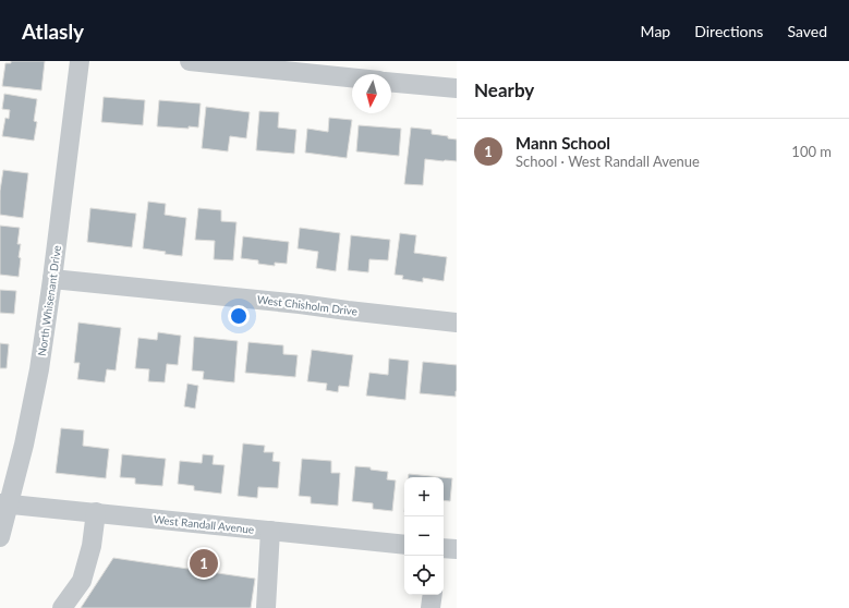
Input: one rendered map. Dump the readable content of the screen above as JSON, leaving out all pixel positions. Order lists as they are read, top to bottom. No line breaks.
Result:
{"streets":{"street":["North Whisenant Drive","West Chisholm Drive","West Randall Avenue"]},"crossings":[["North Whisenant Drive","West Chisholm Drive"],["North Whisenant Drive","West Randall Avenue"]],"north":"bottom","page":{"header":"Atlasly","nav":["Map","Directions","Saved"],"heading":"Nearby","list":[{"mark":"1","name":"Mann School","note":"School · West Randall Avenue","value":"100 m"}],"map_buttons":["+","−"],"pins":"1"}}
